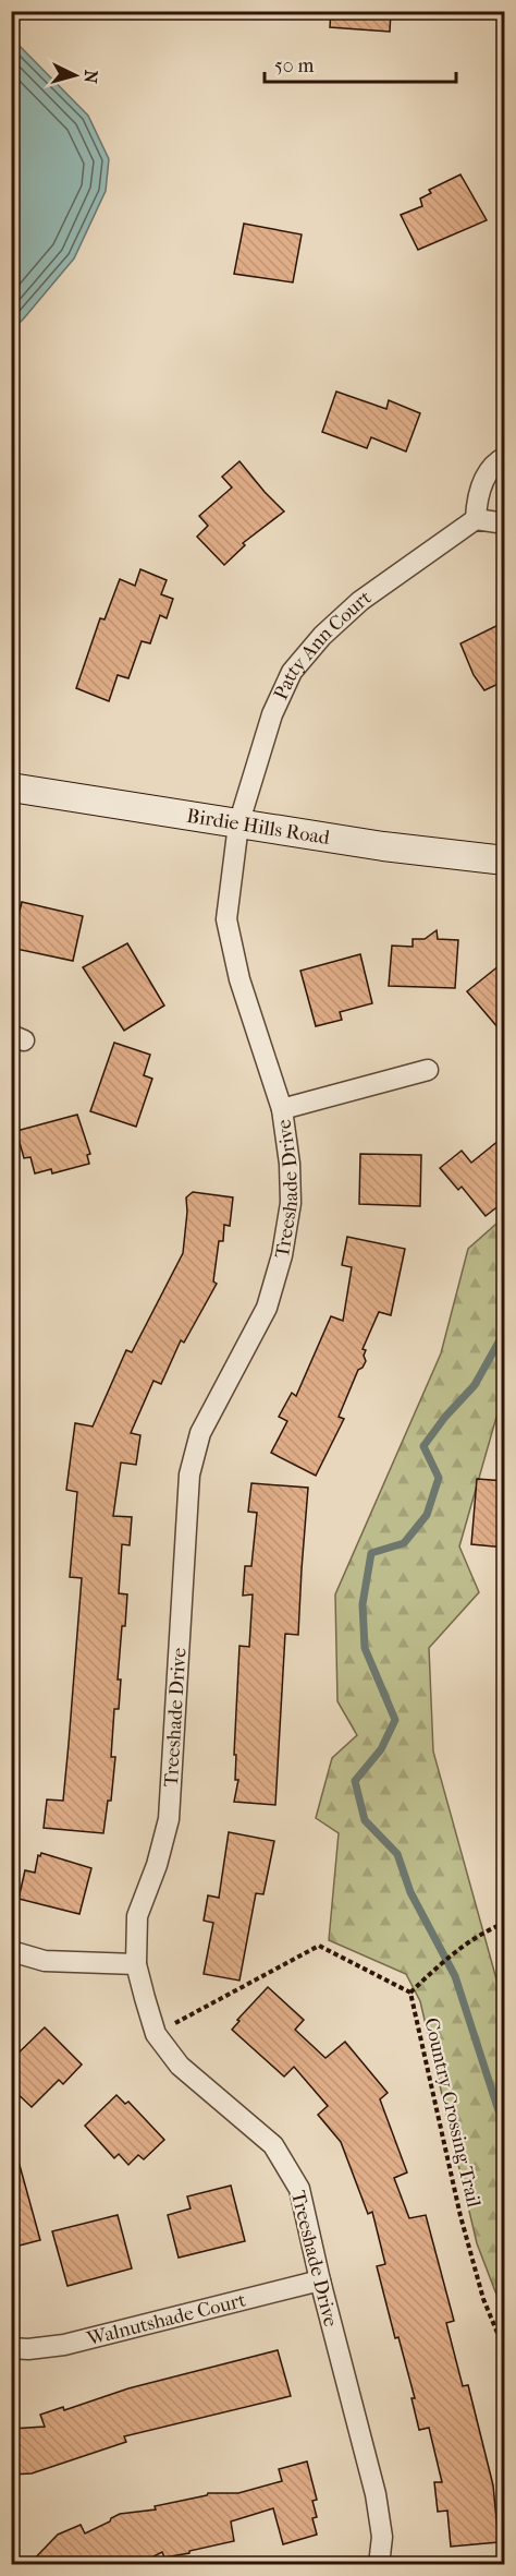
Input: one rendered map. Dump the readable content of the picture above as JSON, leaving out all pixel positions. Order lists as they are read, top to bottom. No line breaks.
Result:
{"streets":{"main road":["Birdie Hills Road"],"street":["Patty Ann Court","Treeshade Drive","Walnutshade Court"],"path":["Country Crossing Trail"]},"crossings":[["Patty Ann Court","Birdie Hills Road"],["Patty Ann Court","Treeshade Drive"],["Birdie Hills Road","Treeshade Drive"],["Treeshade Drive","Walnutshade Court"]],"scale_bar":"50 m","north":"right"}
